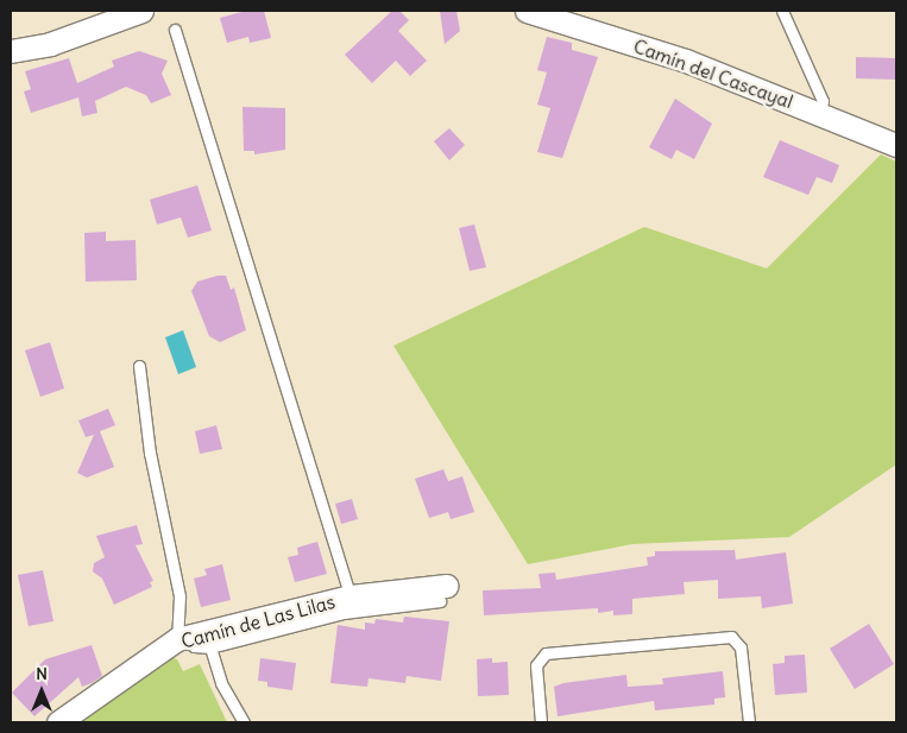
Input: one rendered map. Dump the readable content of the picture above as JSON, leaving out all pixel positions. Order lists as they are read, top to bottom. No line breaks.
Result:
{"streets":{"street":["Camín del Cascayal","Camín de Las Lilas"]},"north":"top"}
